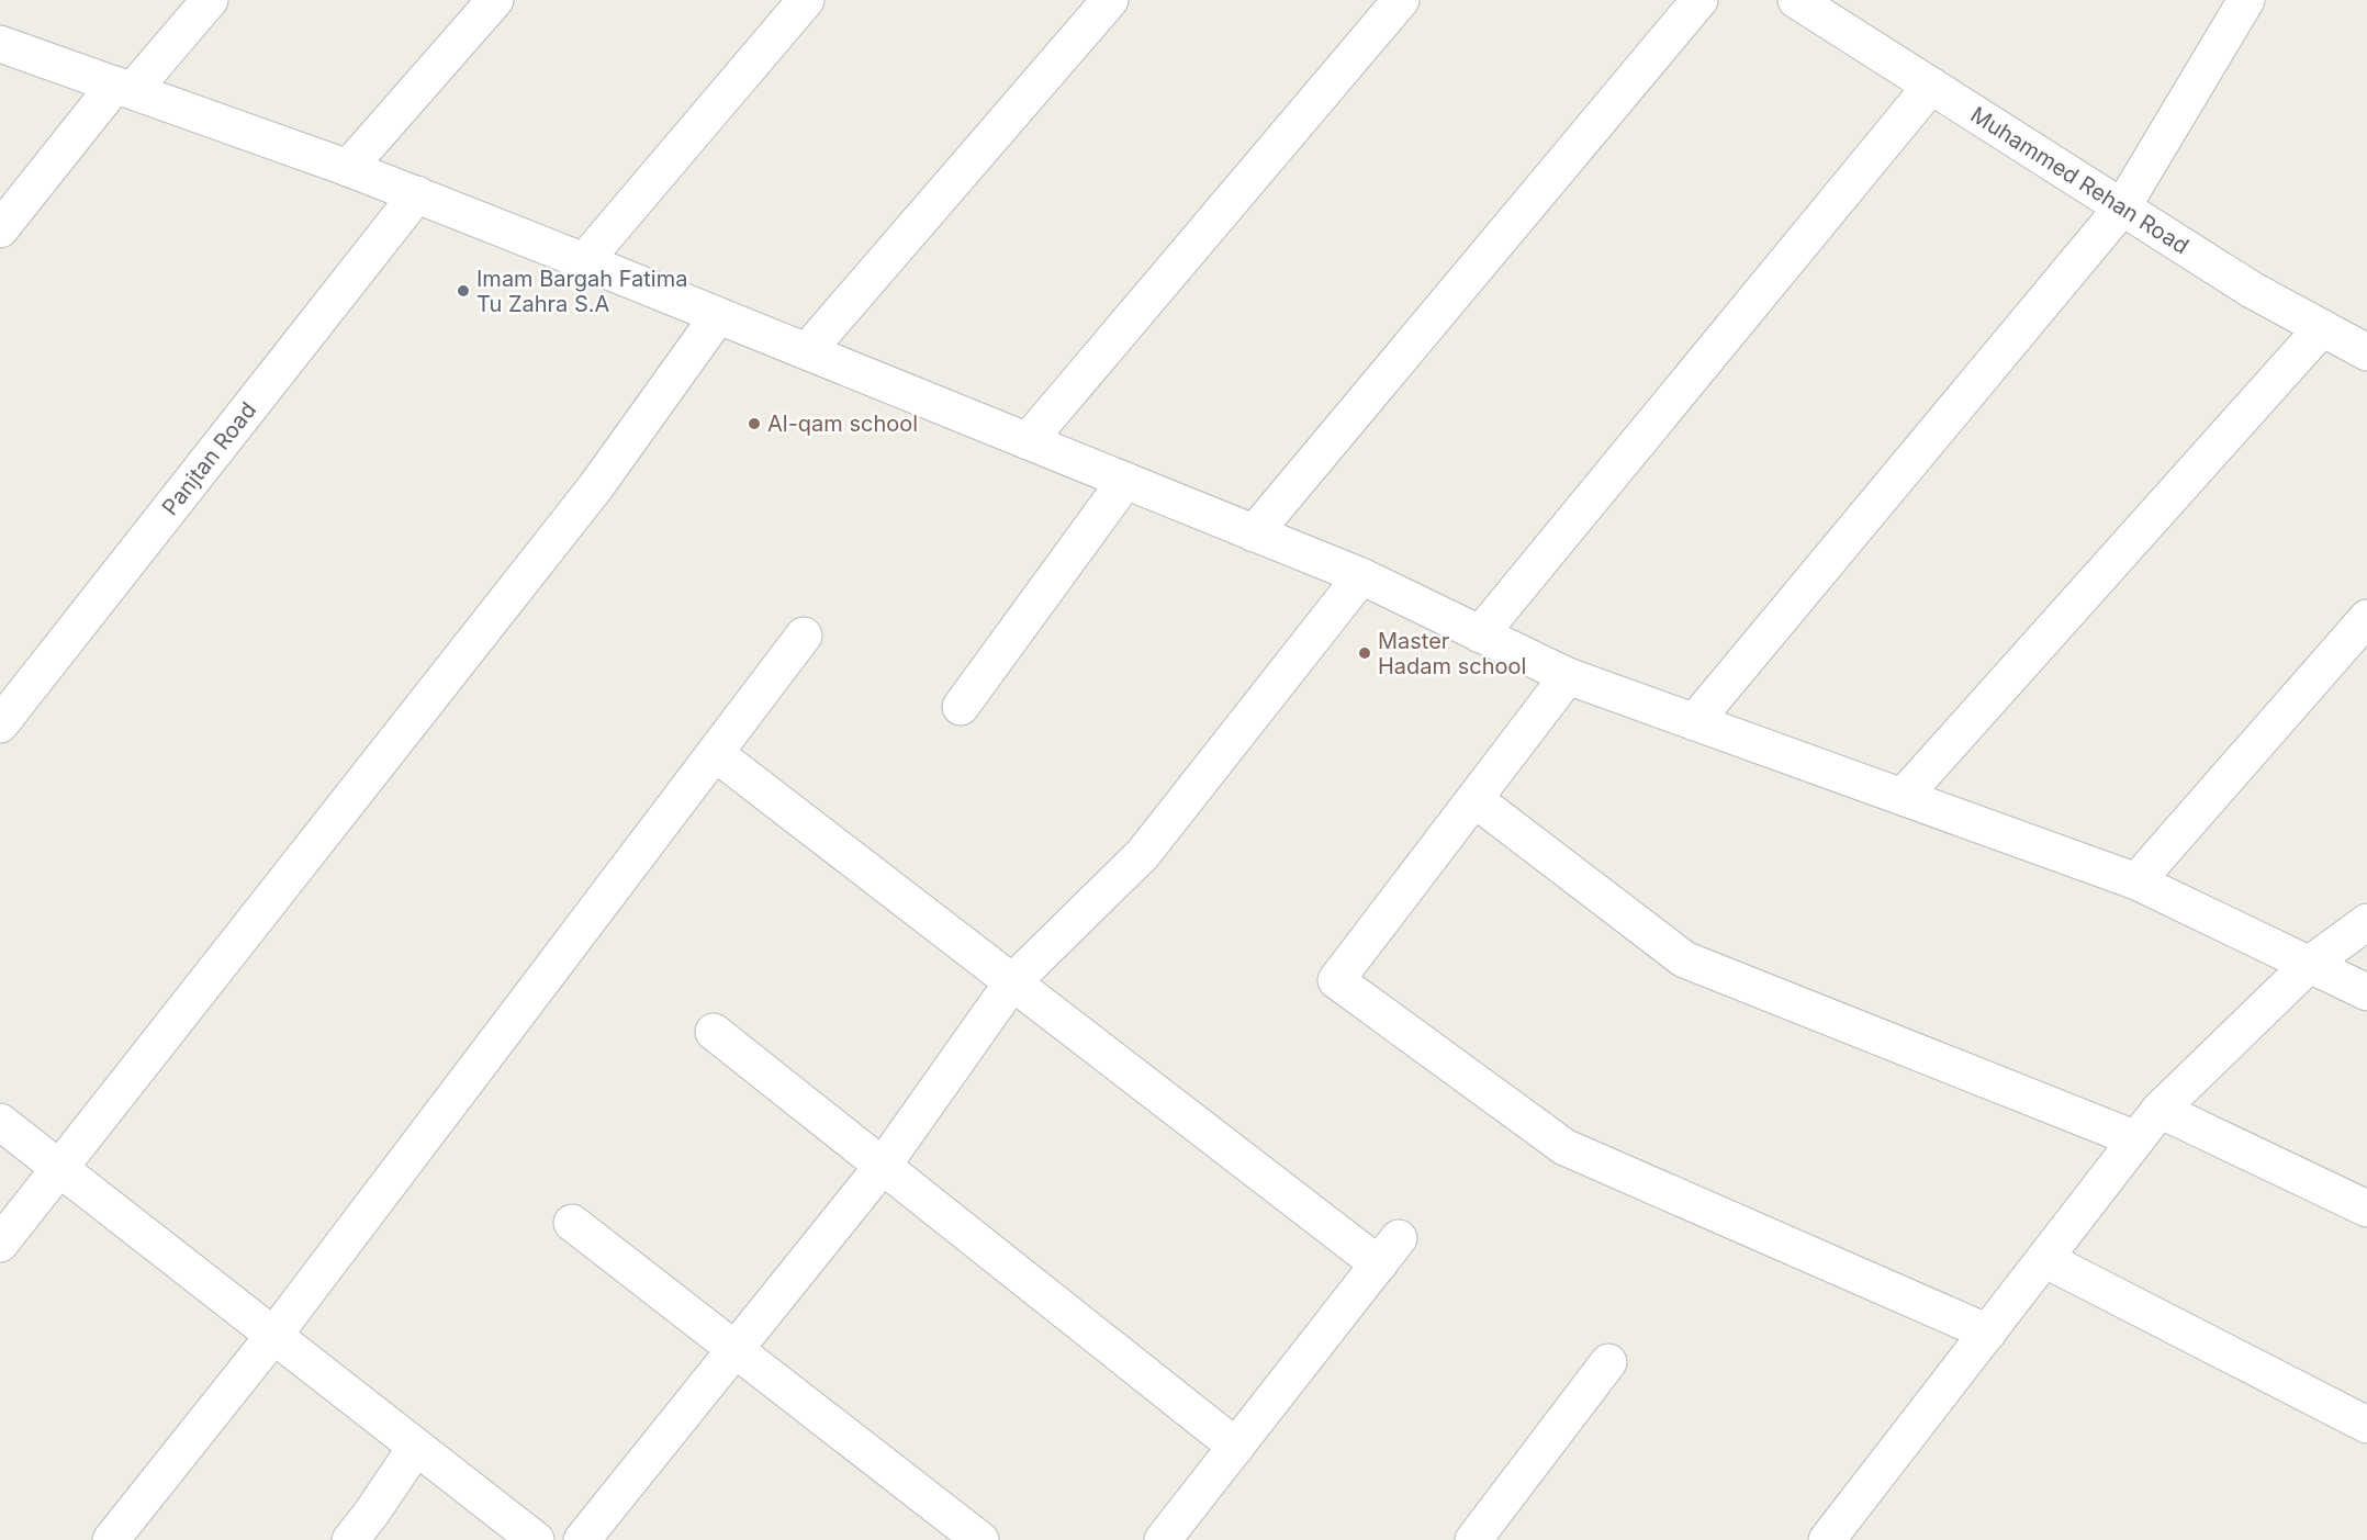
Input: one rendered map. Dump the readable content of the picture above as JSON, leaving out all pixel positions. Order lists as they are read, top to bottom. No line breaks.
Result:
{"streets":{"street":["Muhammed Rehan Road","Panjtan Road"]},"places":["Imam Bargah Fatima Tu Zahra S.A","Al-qam school","Master Hadam school"]}
